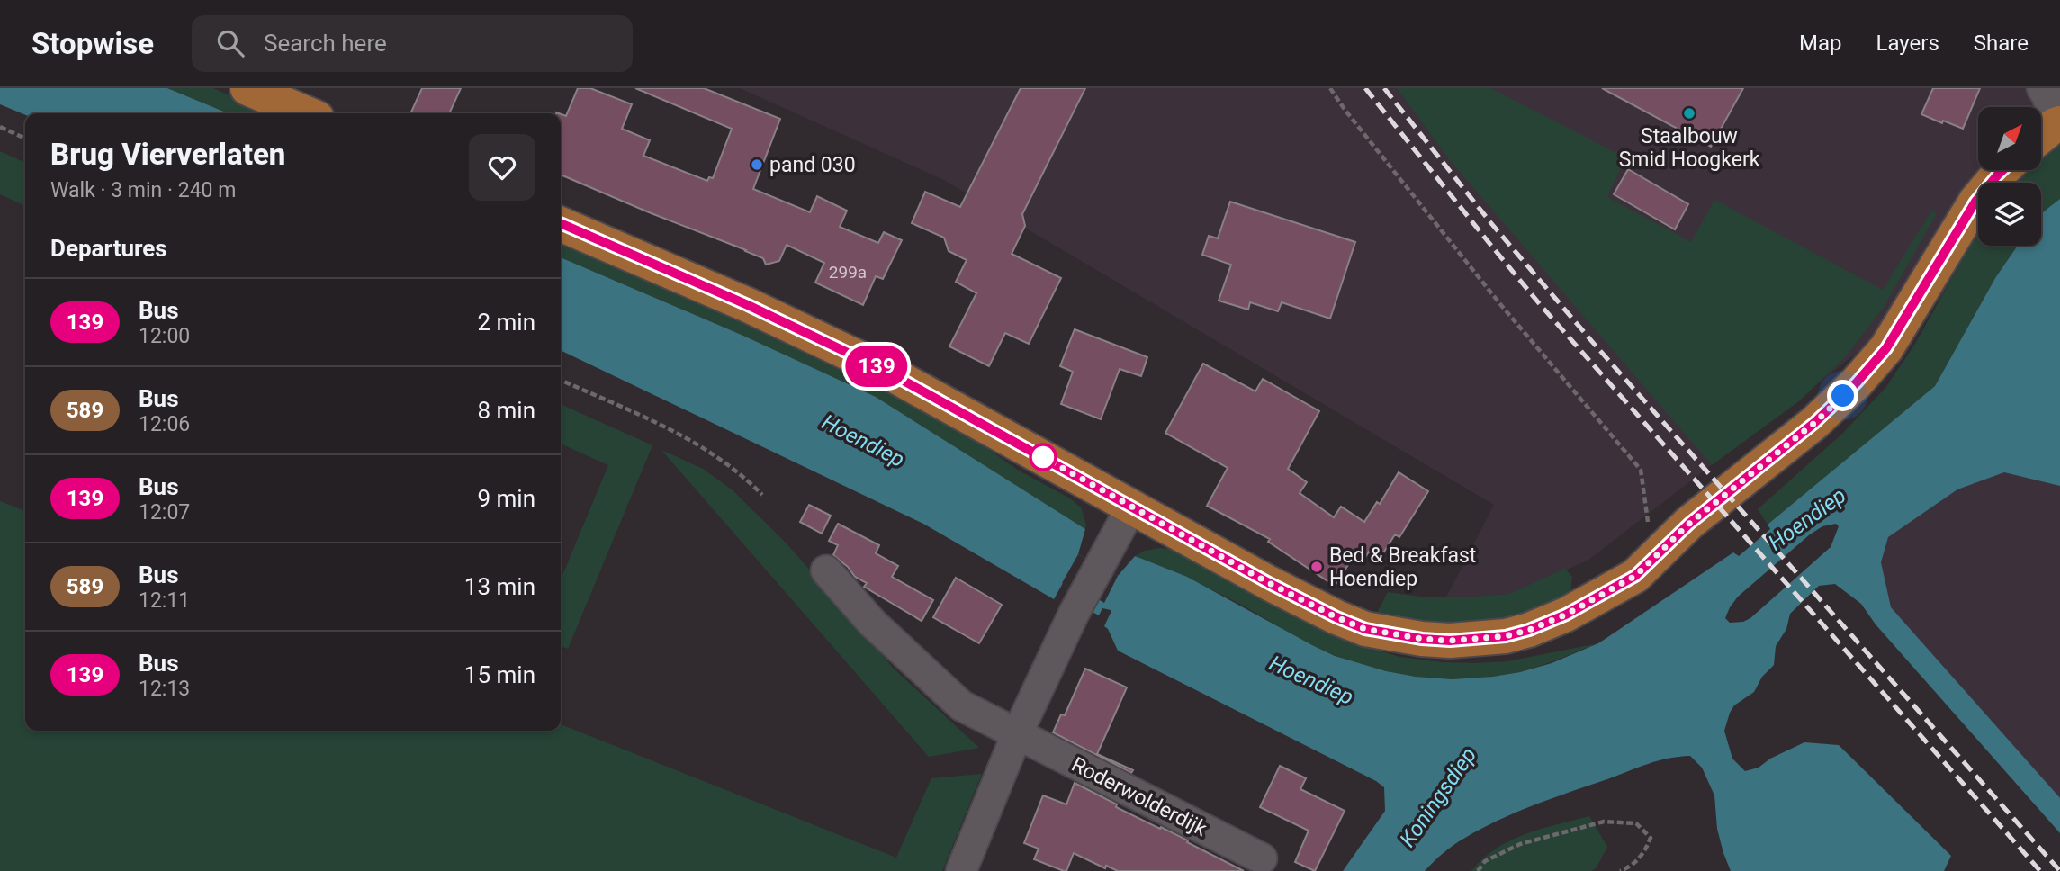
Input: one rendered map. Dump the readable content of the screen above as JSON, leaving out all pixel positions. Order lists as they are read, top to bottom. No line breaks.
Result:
{"streets":{"street":["Roderwolderdijk"]},"water":["Hoendiep","Koningsdiep"],"places":["Staalbouw Smid Hoogkerk","pand 030","Bed & Breakfast Hoendiep"],"lines":["bus line 139"],"house_numbers":["299a"],"north":"top right","page":{"header":"Stopwise","search":"Search here","nav":["Map","Layers","Share"],"on_map":"139","heading":[["Brug Vierverlaten","Walk · 3 min · 240 m"],"Departures"],"list":[{"mark":"139","name":"Bus","note":"12:00","value":"2 min"},{"mark":"589","name":"Bus","note":"12:06","value":"8 min"},{"mark":"139","name":"Bus","note":"12:07","value":"9 min"},{"mark":"589","name":"Bus","note":"12:11","value":"13 min"},{"mark":"139","name":"Bus","note":"12:13","value":"15 min"}]}}
